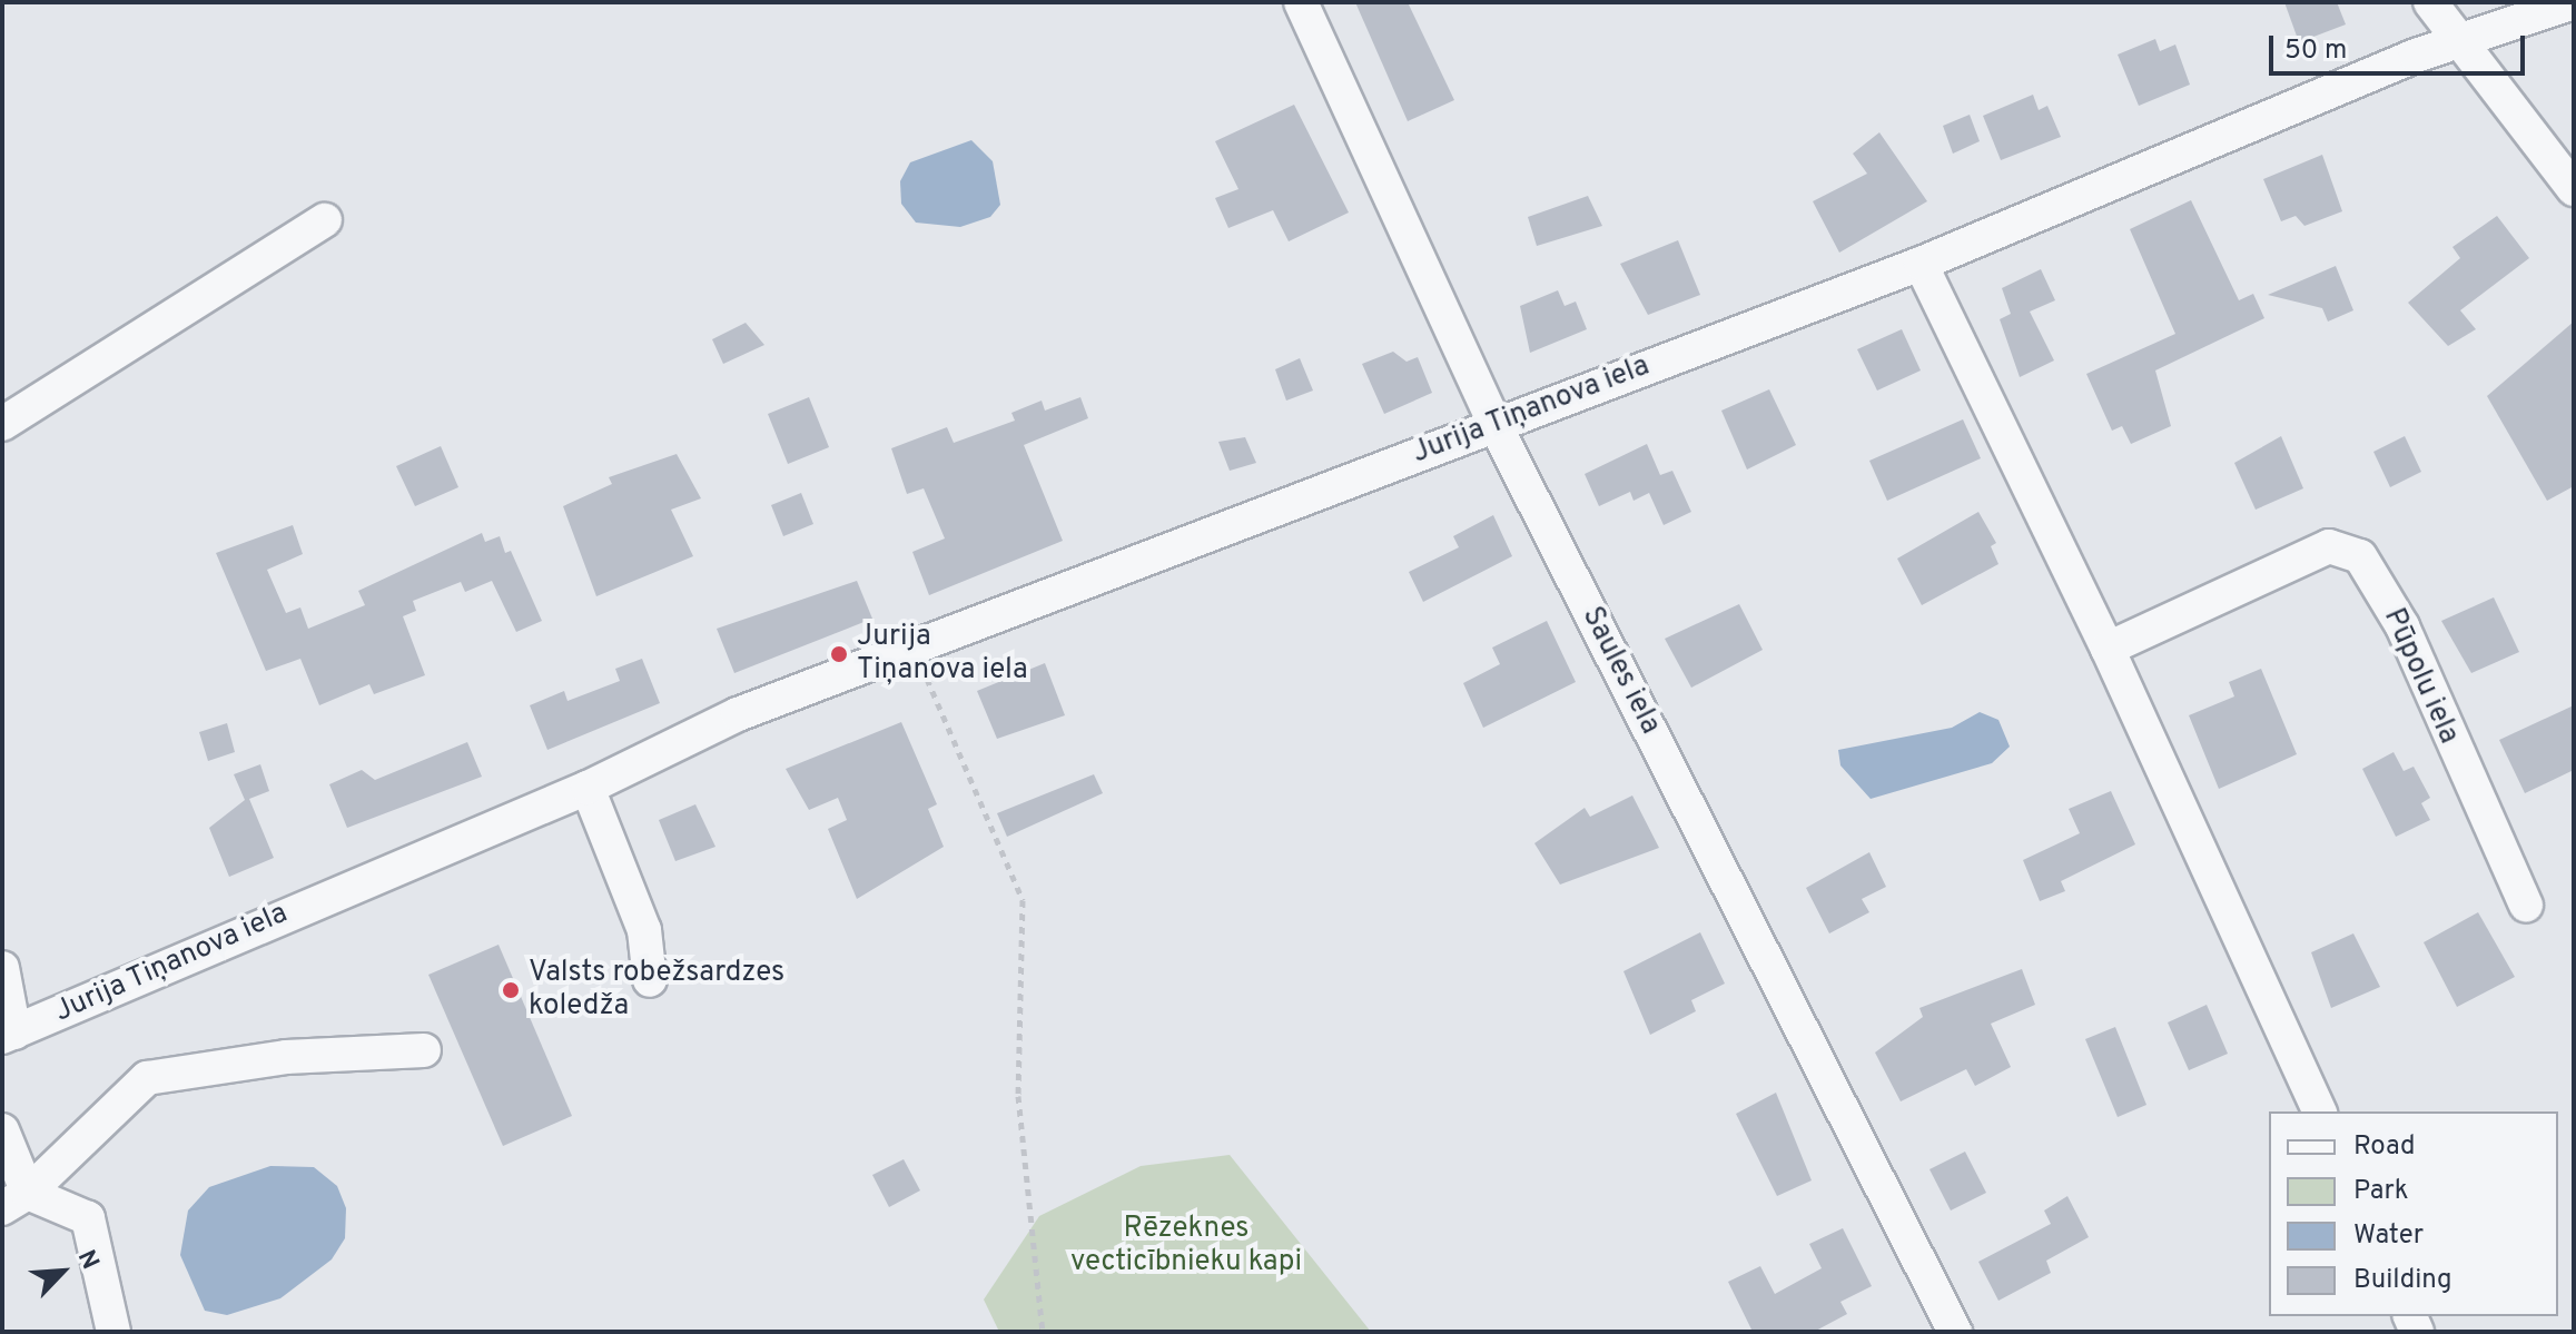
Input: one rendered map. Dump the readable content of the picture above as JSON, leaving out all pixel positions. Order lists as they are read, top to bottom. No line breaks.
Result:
{"streets":{"street":["Jurija Tiņanova iela","Saules iela","Pūpolu iela"]},"crossings":[["Jurija Tiņanova iela","Saules iela"]],"parks":["Rēzeknes vecticībnieku kapi"],"places":["Jurija Tiņanova iela","Valsts robežsardzes koledža"],"legend":["Road","Park","Water","Building"],"scale_bar":"50 m","north":"top right"}
